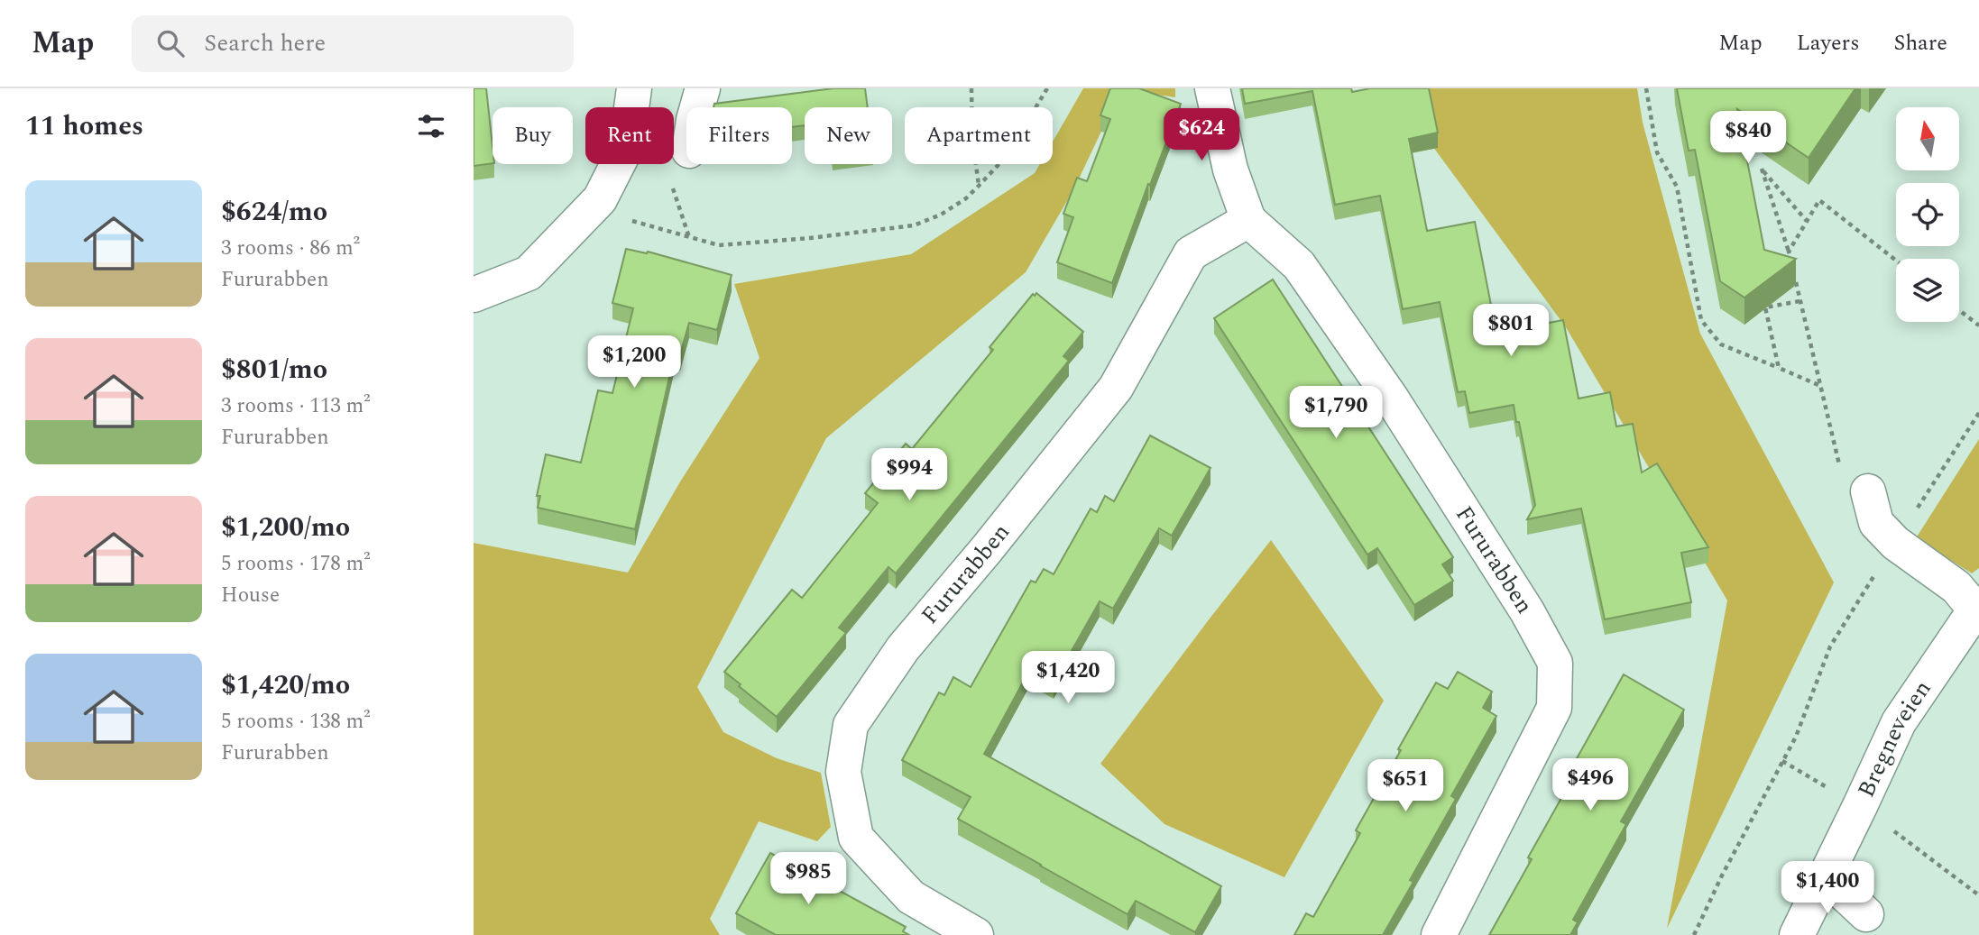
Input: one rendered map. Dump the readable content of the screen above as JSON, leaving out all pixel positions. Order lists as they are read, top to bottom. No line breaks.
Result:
{"streets":{"street":["Fururabben","Bregneveien"]},"north":"top","page":{"header":"Map","search":"Search here","nav":["Map","Layers","Share"],"heading":"11 homes","chip":["Buy","Rent","Filters","New","Apartment"],"price":["$624","$840","$801","$1,200","$1,790","$994","$1,420","$496","$651","$985","$1,400"],"list":[{"name":"$624/mo","note":"3 rooms · 86 m² · Fururabben"},{"name":"$801/mo","note":"3 rooms · 113 m² · Fururabben"},{"name":"$1,200/mo","note":"5 rooms · 178 m² · House"},{"name":"$1,420/mo","note":"5 rooms · 138 m² · Fururabben"}]}}
